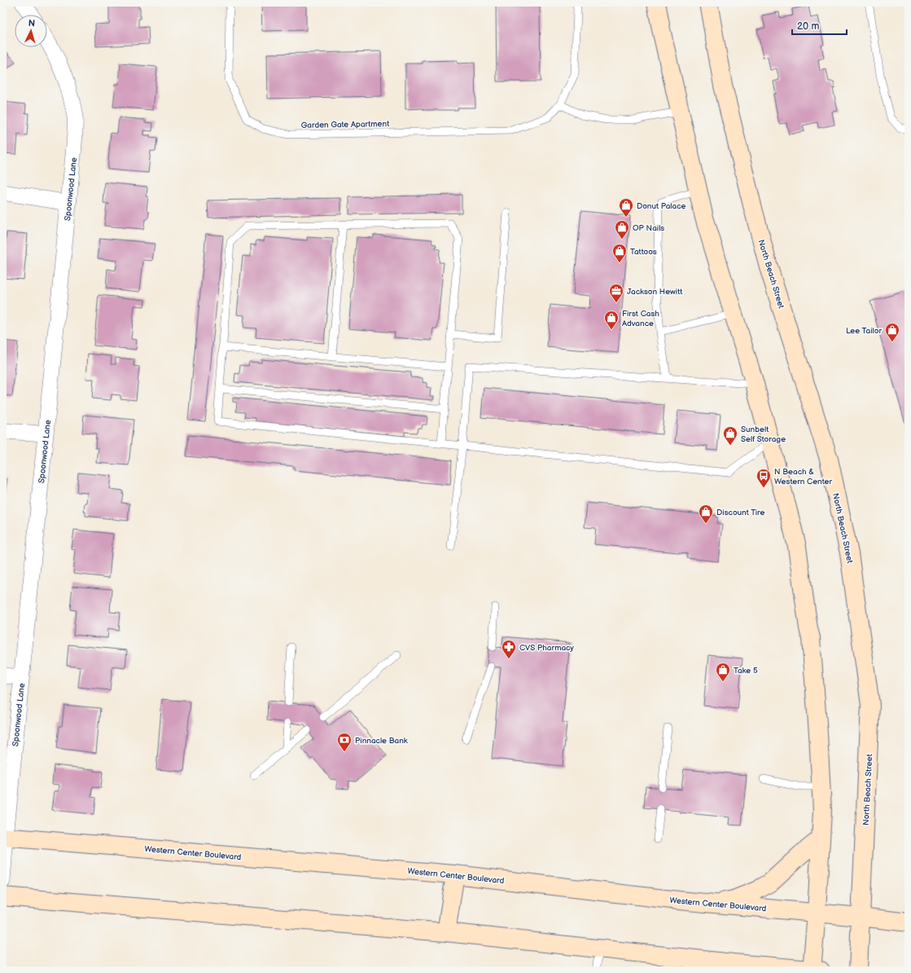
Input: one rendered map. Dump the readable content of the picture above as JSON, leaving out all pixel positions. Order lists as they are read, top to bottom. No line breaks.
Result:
{"streets":{"main road":["North Beach Street","Western Center Boulevard"],"street":["Spoonwood Lane"],"lane":["Garden Gate Apartment"]},"crossings":[["Spoonwood Lane","Western Center Boulevard"],["North Beach Street","Western Center Boulevard"]],"places":{"shop":["Donut Palace","OP Nails","Tattoos","First Cash Advance","Lee Tailor","Sunbelt Self Storage","Discount Tire","Take 5"],"office":["Jackson Hewitt"],"bus stop":["N Beach & Western Center"],"pharmacy":["CVS Pharmacy"],"bank":["Pinnacle Bank"]},"scale_bar":"20 m","north":"top"}
